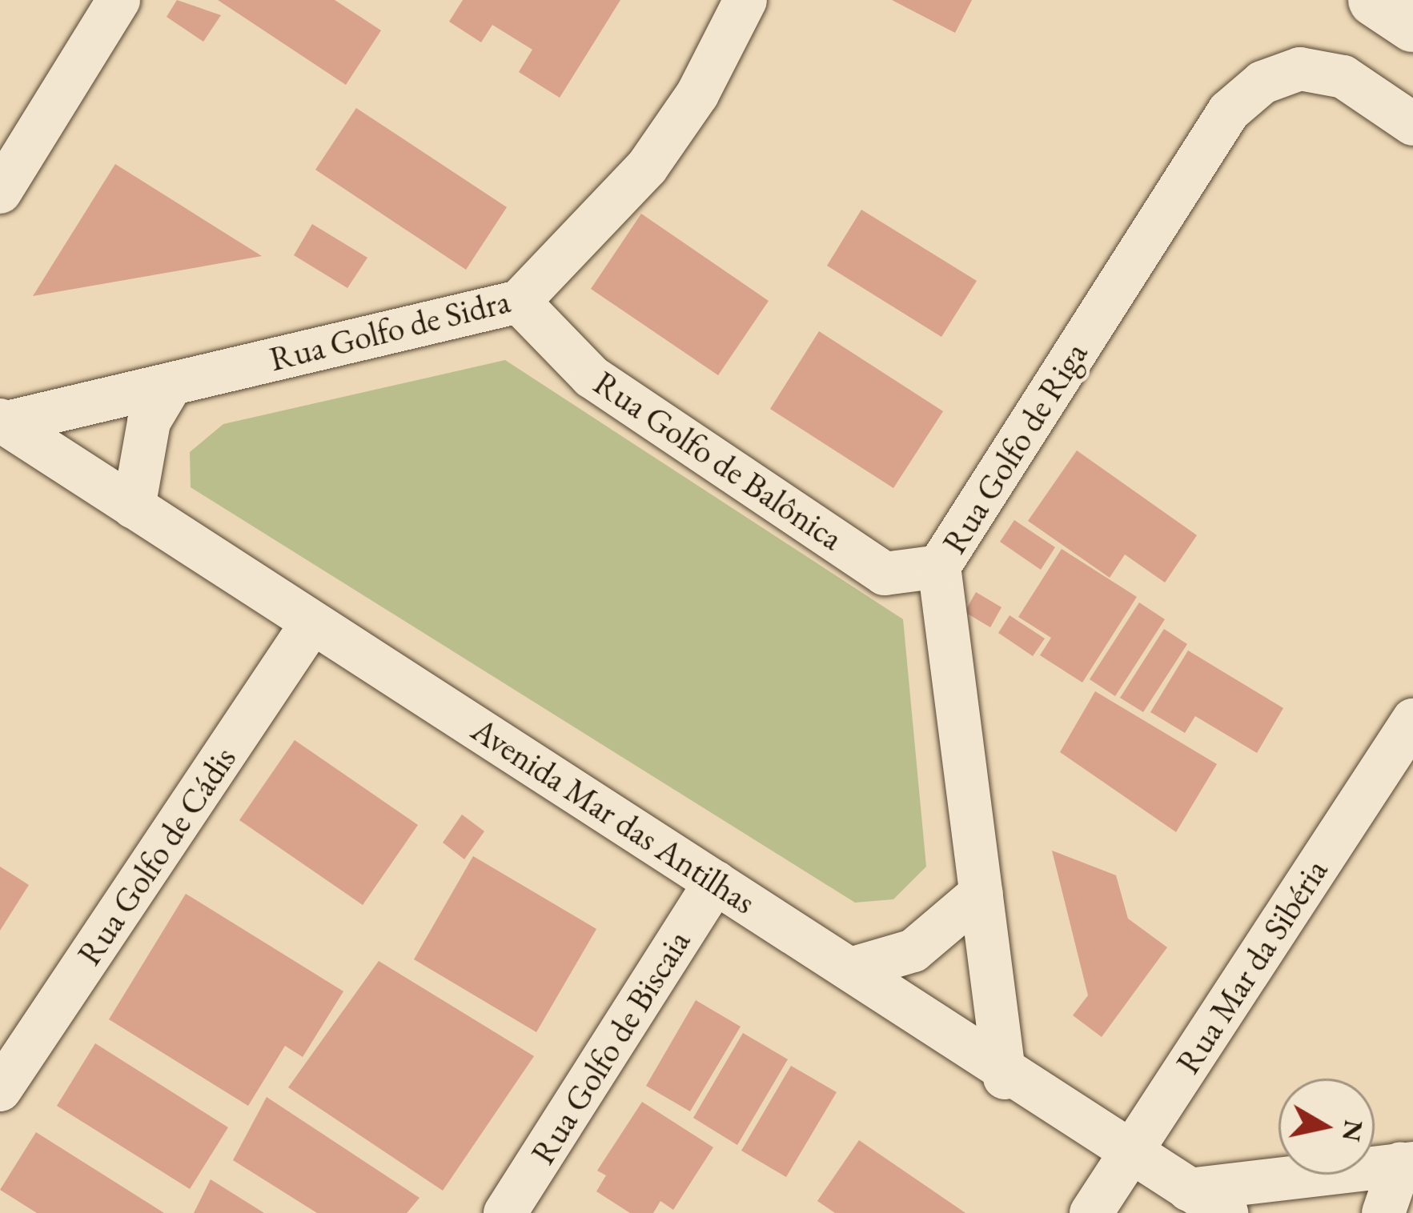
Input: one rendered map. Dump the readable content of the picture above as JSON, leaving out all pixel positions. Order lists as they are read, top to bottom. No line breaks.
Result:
{"streets":{"street":["Rua Golfo de Sidra","Rua Golfo de Riga","Rua Golfo de Balônica","Avenida Mar das Antilhas","Rua Golfo de Cádis","Rua Mar da Sibéria","Rua Golfo de Biscaia"]},"crossings":[["Rua Golfo de Sidra","Rua Golfo de Balônica"],["Rua Golfo de Sidra","Avenida Mar das Antilhas"],["Rua Golfo de Riga","Rua Golfo de Balônica"],["Rua Golfo de Riga","Avenida Mar das Antilhas"],["Avenida Mar das Antilhas","Rua Golfo de Cádis"],["Avenida Mar das Antilhas","Rua Mar da Sibéria"],["Avenida Mar das Antilhas","Rua Golfo de Biscaia"]],"north":"right"}
